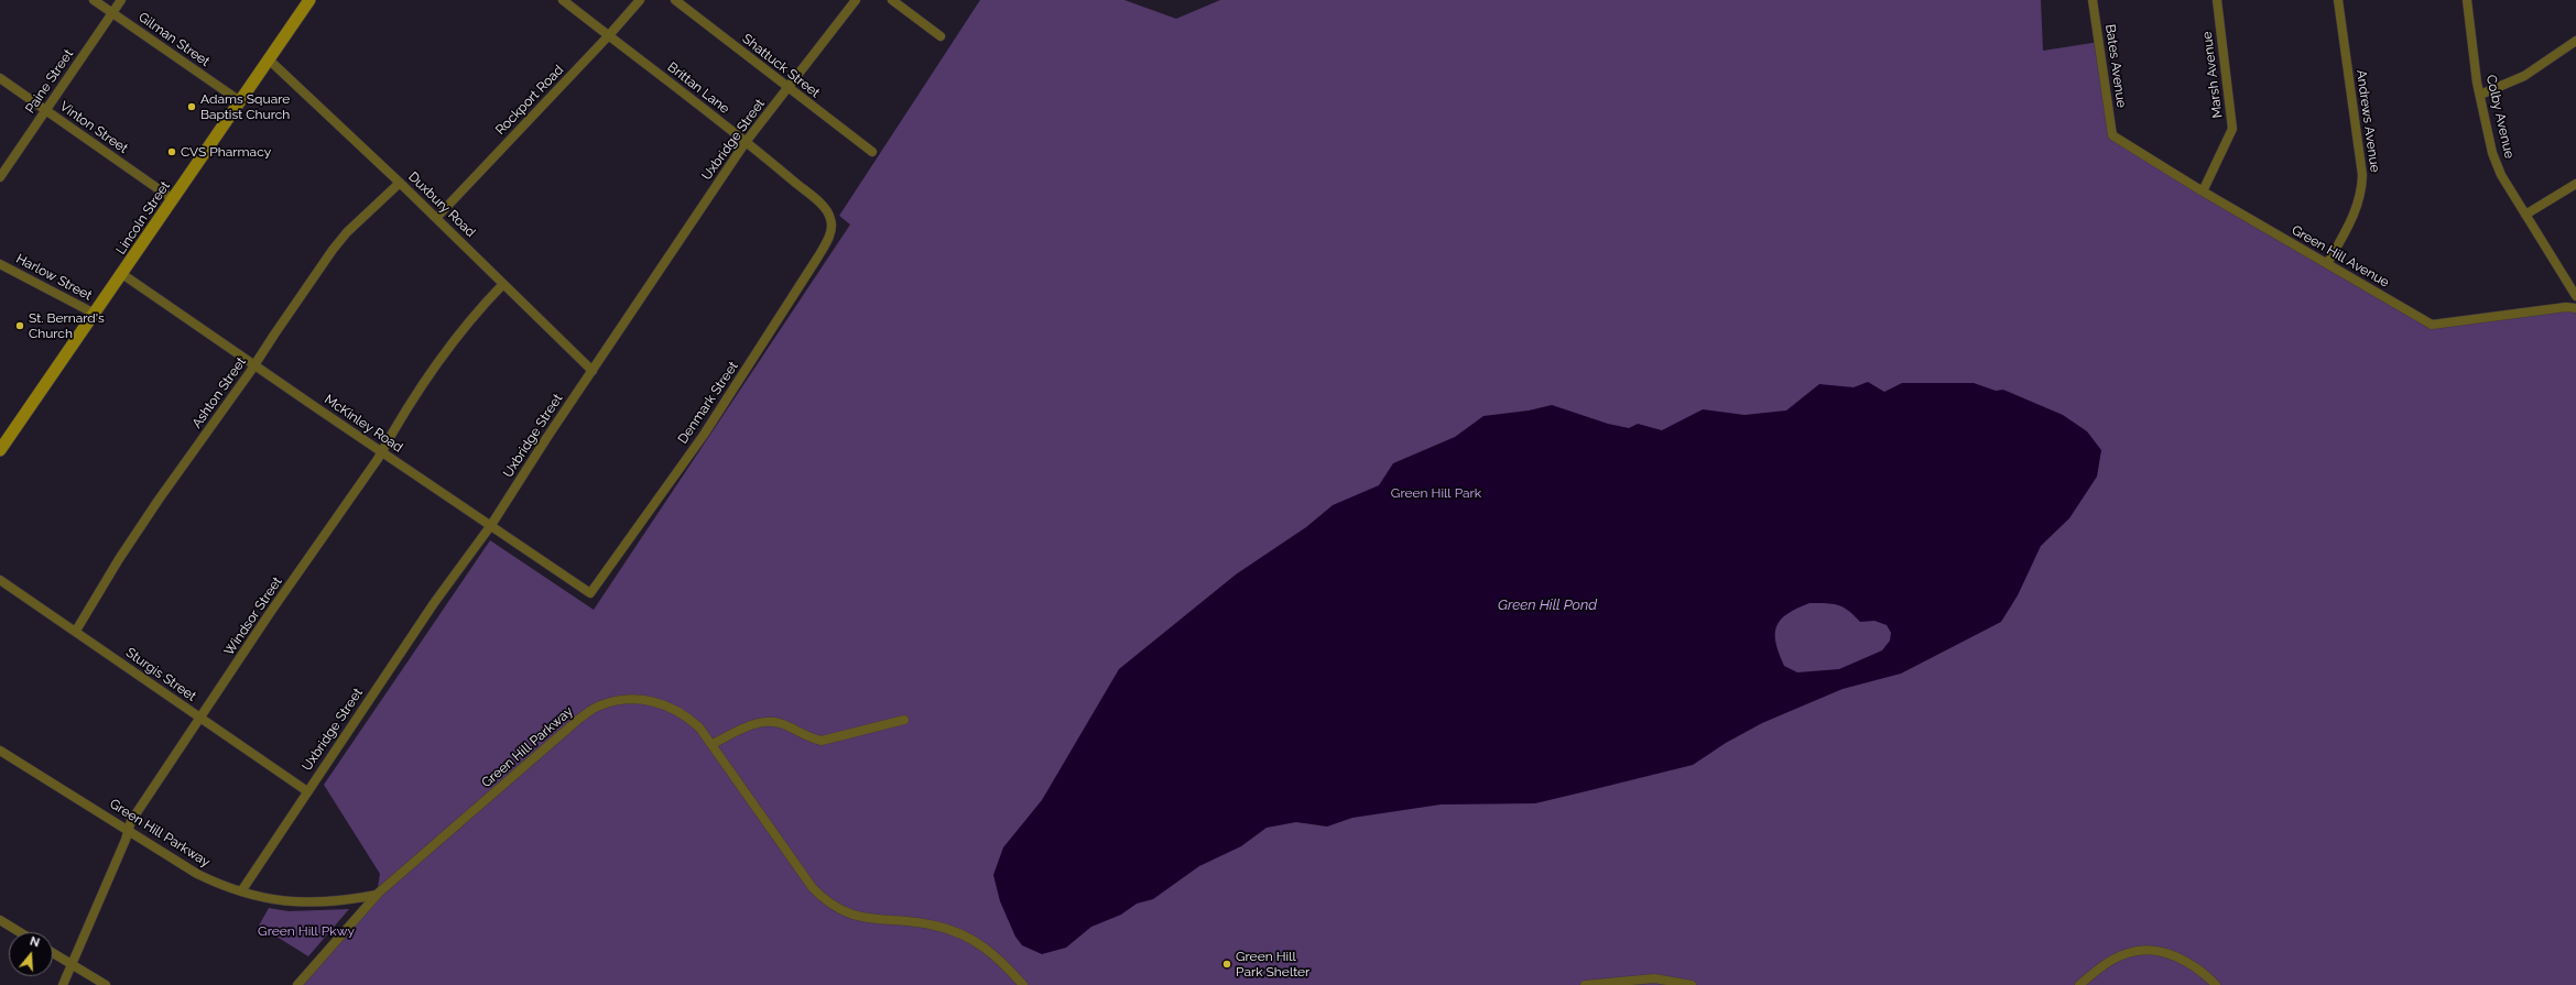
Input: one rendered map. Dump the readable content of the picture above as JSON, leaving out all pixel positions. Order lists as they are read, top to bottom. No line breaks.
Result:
{"streets":{"main road":["Lincoln Street"],"street":["Gilman Street","Shattuck Street","Bates Avenue","Marsh Avenue","Paine Street","Brittan Lane","Rockport Road","Colby Avenue","Andrews Avenue","Vinton Street","Uxbridge Street","Duxbury Road","Green Hill Avenue","Harlow Street","Ashton Street","Denmark Street","McKinley Road","Windsor Street","Sturgis Street","Green Hill Parkway"]},"crossings":[["Gilman Street","Paine Street"],["Gilman Street","Lincoln Street"],["Shattuck Street","Uxbridge Street"],["Bates Avenue","Green Hill Avenue"],["Marsh Avenue","Green Hill Avenue"],["Paine Street","Vinton Street"],["Brittan Lane","Rockport Road"],["Brittan Lane","Uxbridge Street"],["Brittan Lane","Denmark Street"],["Rockport Road","Duxbury Road"],["Andrews Avenue","Green Hill Avenue"],["Vinton Street","Lincoln Street"],["Uxbridge Street","Duxbury Road"],["Uxbridge Street","McKinley Road"],["Uxbridge Street","Sturgis Street"],["Uxbridge Street","Green Hill Parkway"],["Duxbury Road","Lincoln Street"],["Duxbury Road","Ashton Street"],["Duxbury Road","Windsor Street"],["Lincoln Street","Harlow Street"],["Lincoln Street","McKinley Road"],["Ashton Street","McKinley Road"],["Ashton Street","Sturgis Street"],["Denmark Street","McKinley Road"],["McKinley Road","Windsor Street"],["Windsor Street","Sturgis Street"],["Windsor Street","Green Hill Parkway"]],"water":["Green Hill Pond"],"parks":["Green Hill Park","Green Hill Pkwy"],"places":["Adams Square Baptist Church","CVS Pharmacy","St. Bernard's Church","Green Hill Park Shelter"],"north":"top"}
